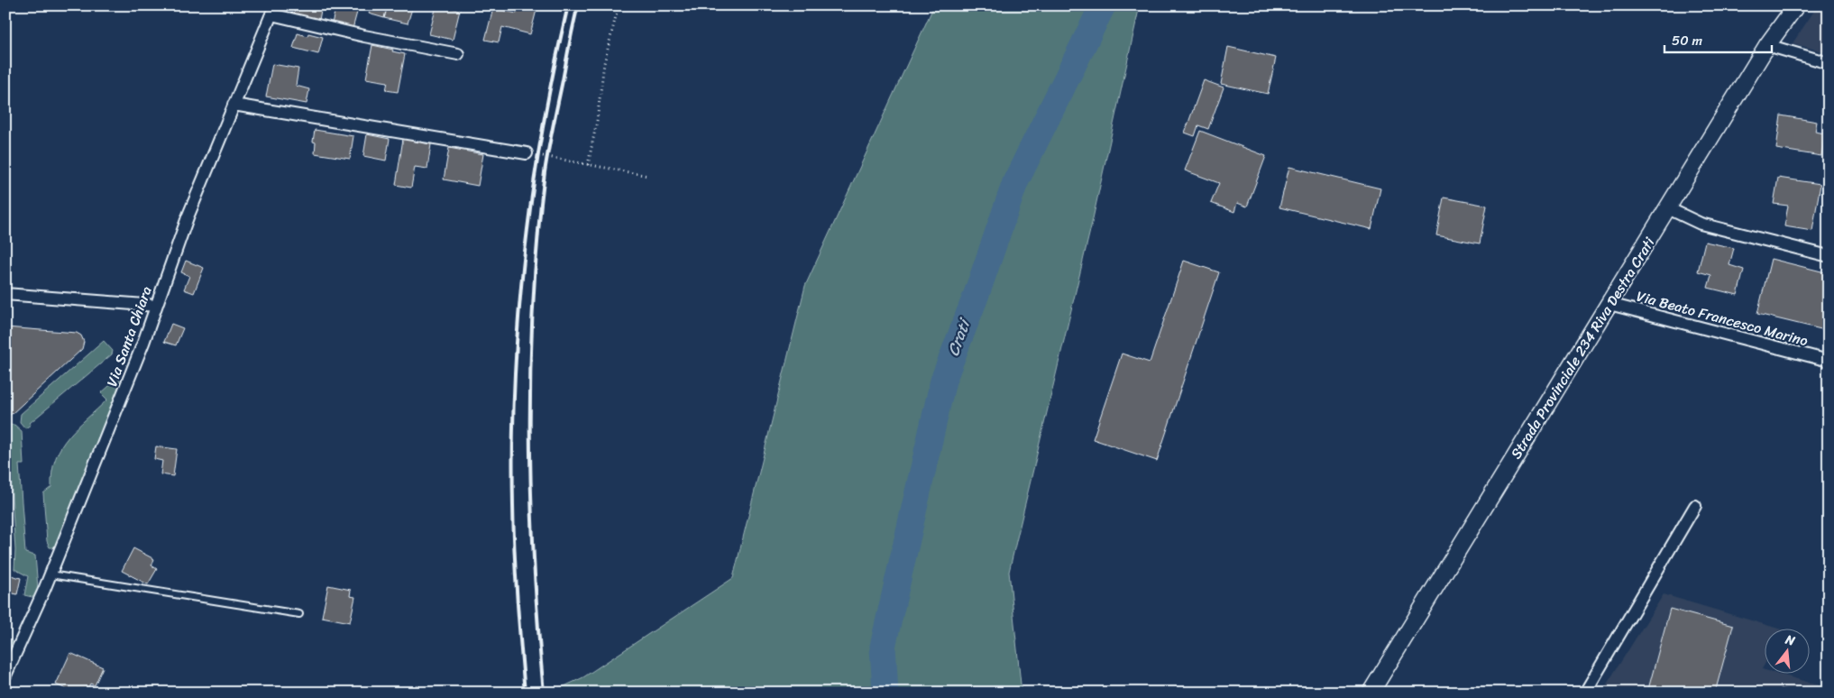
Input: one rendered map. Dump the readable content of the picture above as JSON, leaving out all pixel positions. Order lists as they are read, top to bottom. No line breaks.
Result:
{"streets":{"main road":["Strada Provinciale 234 Riva Destra Crati"],"street":["Via Beato Francesco Marino","Via Santa Chiara"]},"crossings":[["Via Beato Francesco Marino","Strada Provinciale 234 Riva Destra Crati"]],"water":["Crati"],"scale_bar":"50 m","north":"top"}
